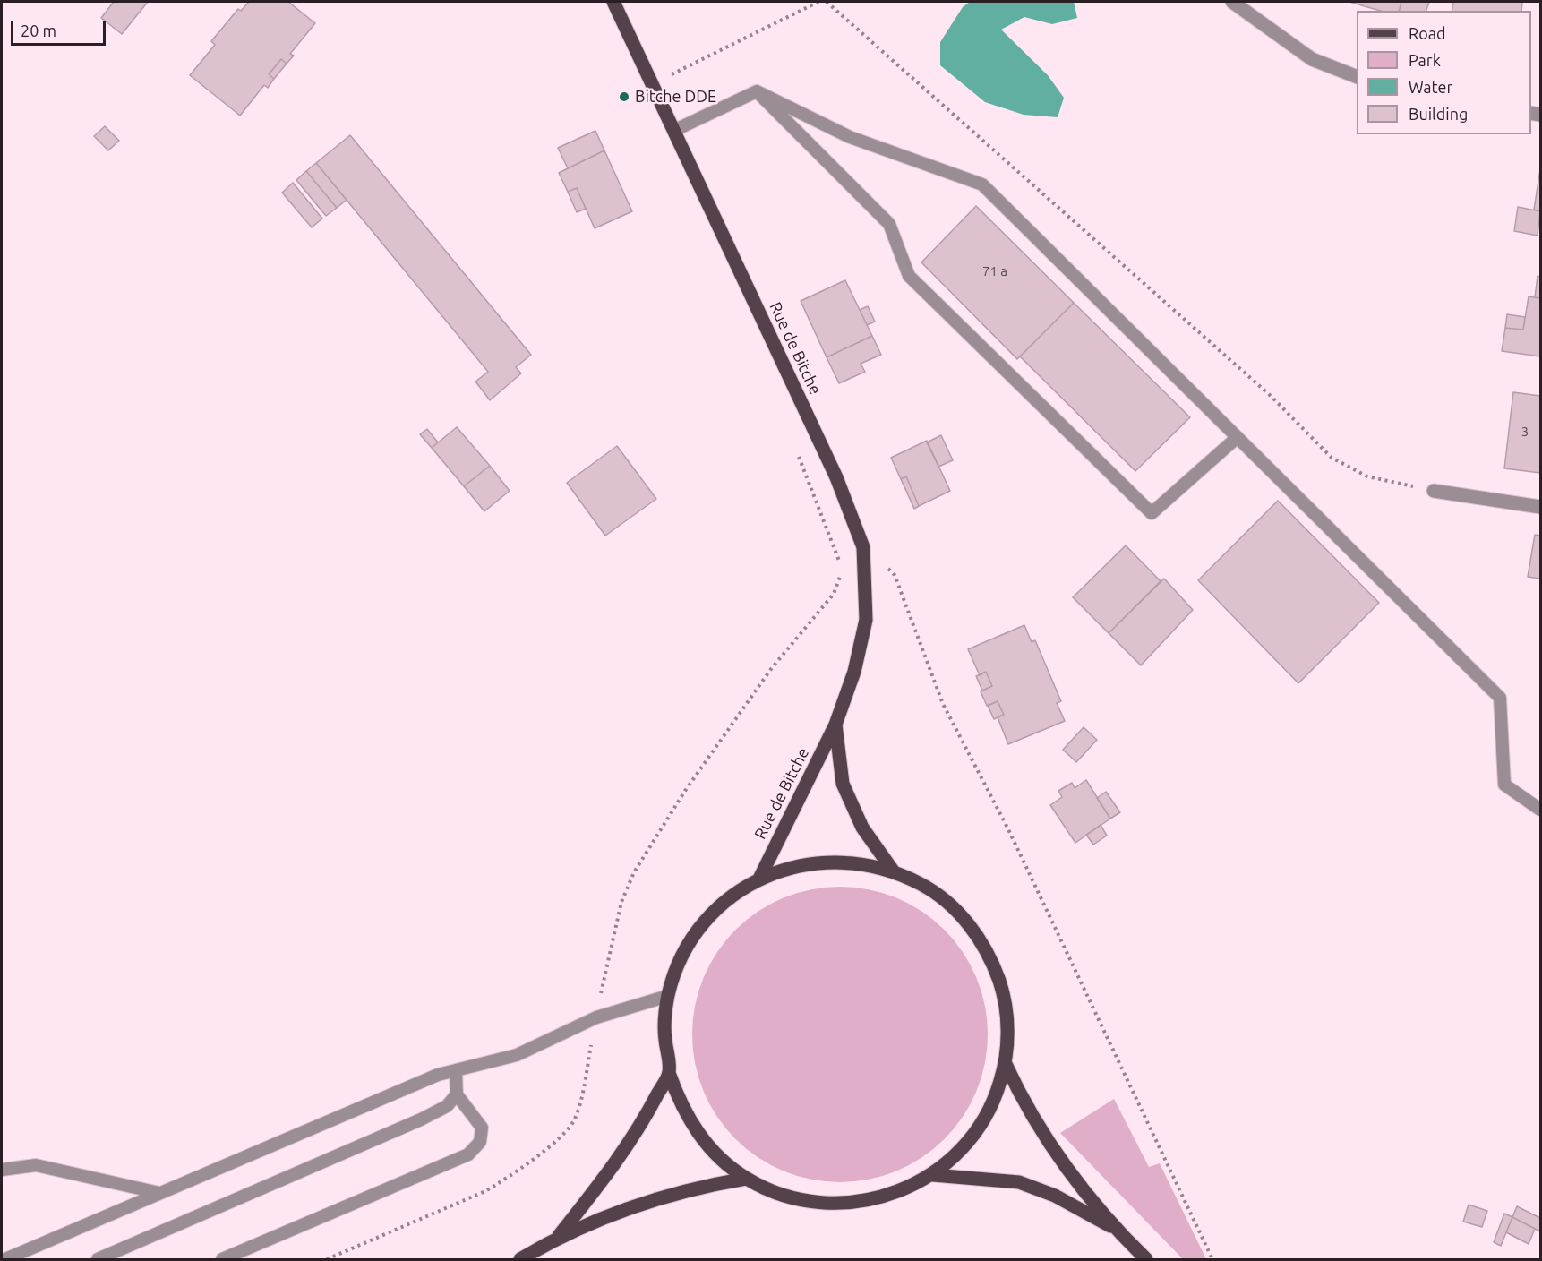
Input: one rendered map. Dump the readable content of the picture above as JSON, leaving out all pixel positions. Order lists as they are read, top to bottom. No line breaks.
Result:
{"streets":{"main road":["Rue de Bitche"]},"places":["Bitche DDE"],"house_numbers":["71 a","3"],"legend":["Road","Park","Water","Building"],"scale_bar":"20 m"}
